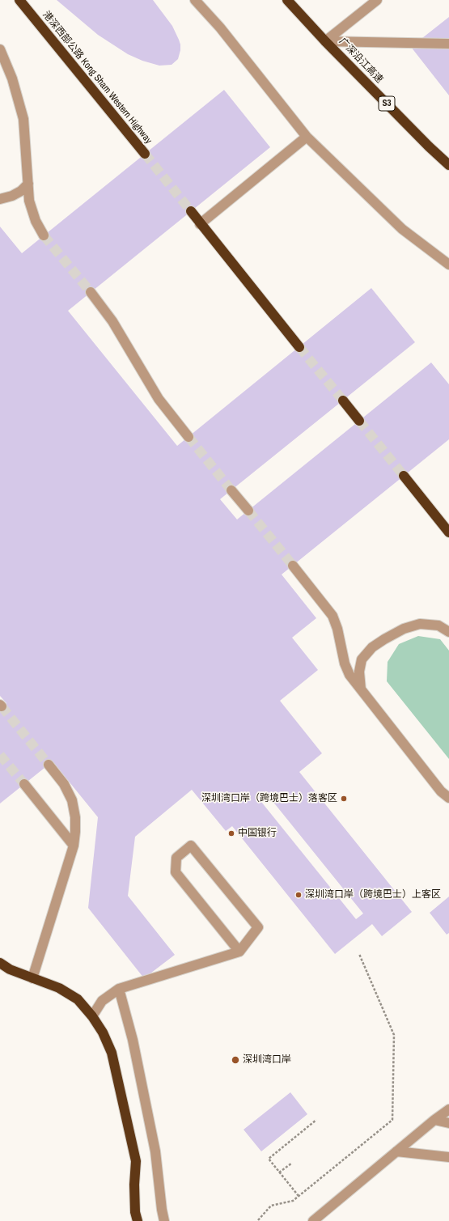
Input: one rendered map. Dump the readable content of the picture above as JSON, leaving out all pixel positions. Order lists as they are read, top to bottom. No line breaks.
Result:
{"streets":{"highway":["广深沿江高速","港深西部公路 Kong Sham Western Highway","S3"]},"places":["深圳湾口岸（跨境巴士）落客区","中国银行","深圳湾口岸（跨境巴士）上客区","深圳湾口岸"]}
